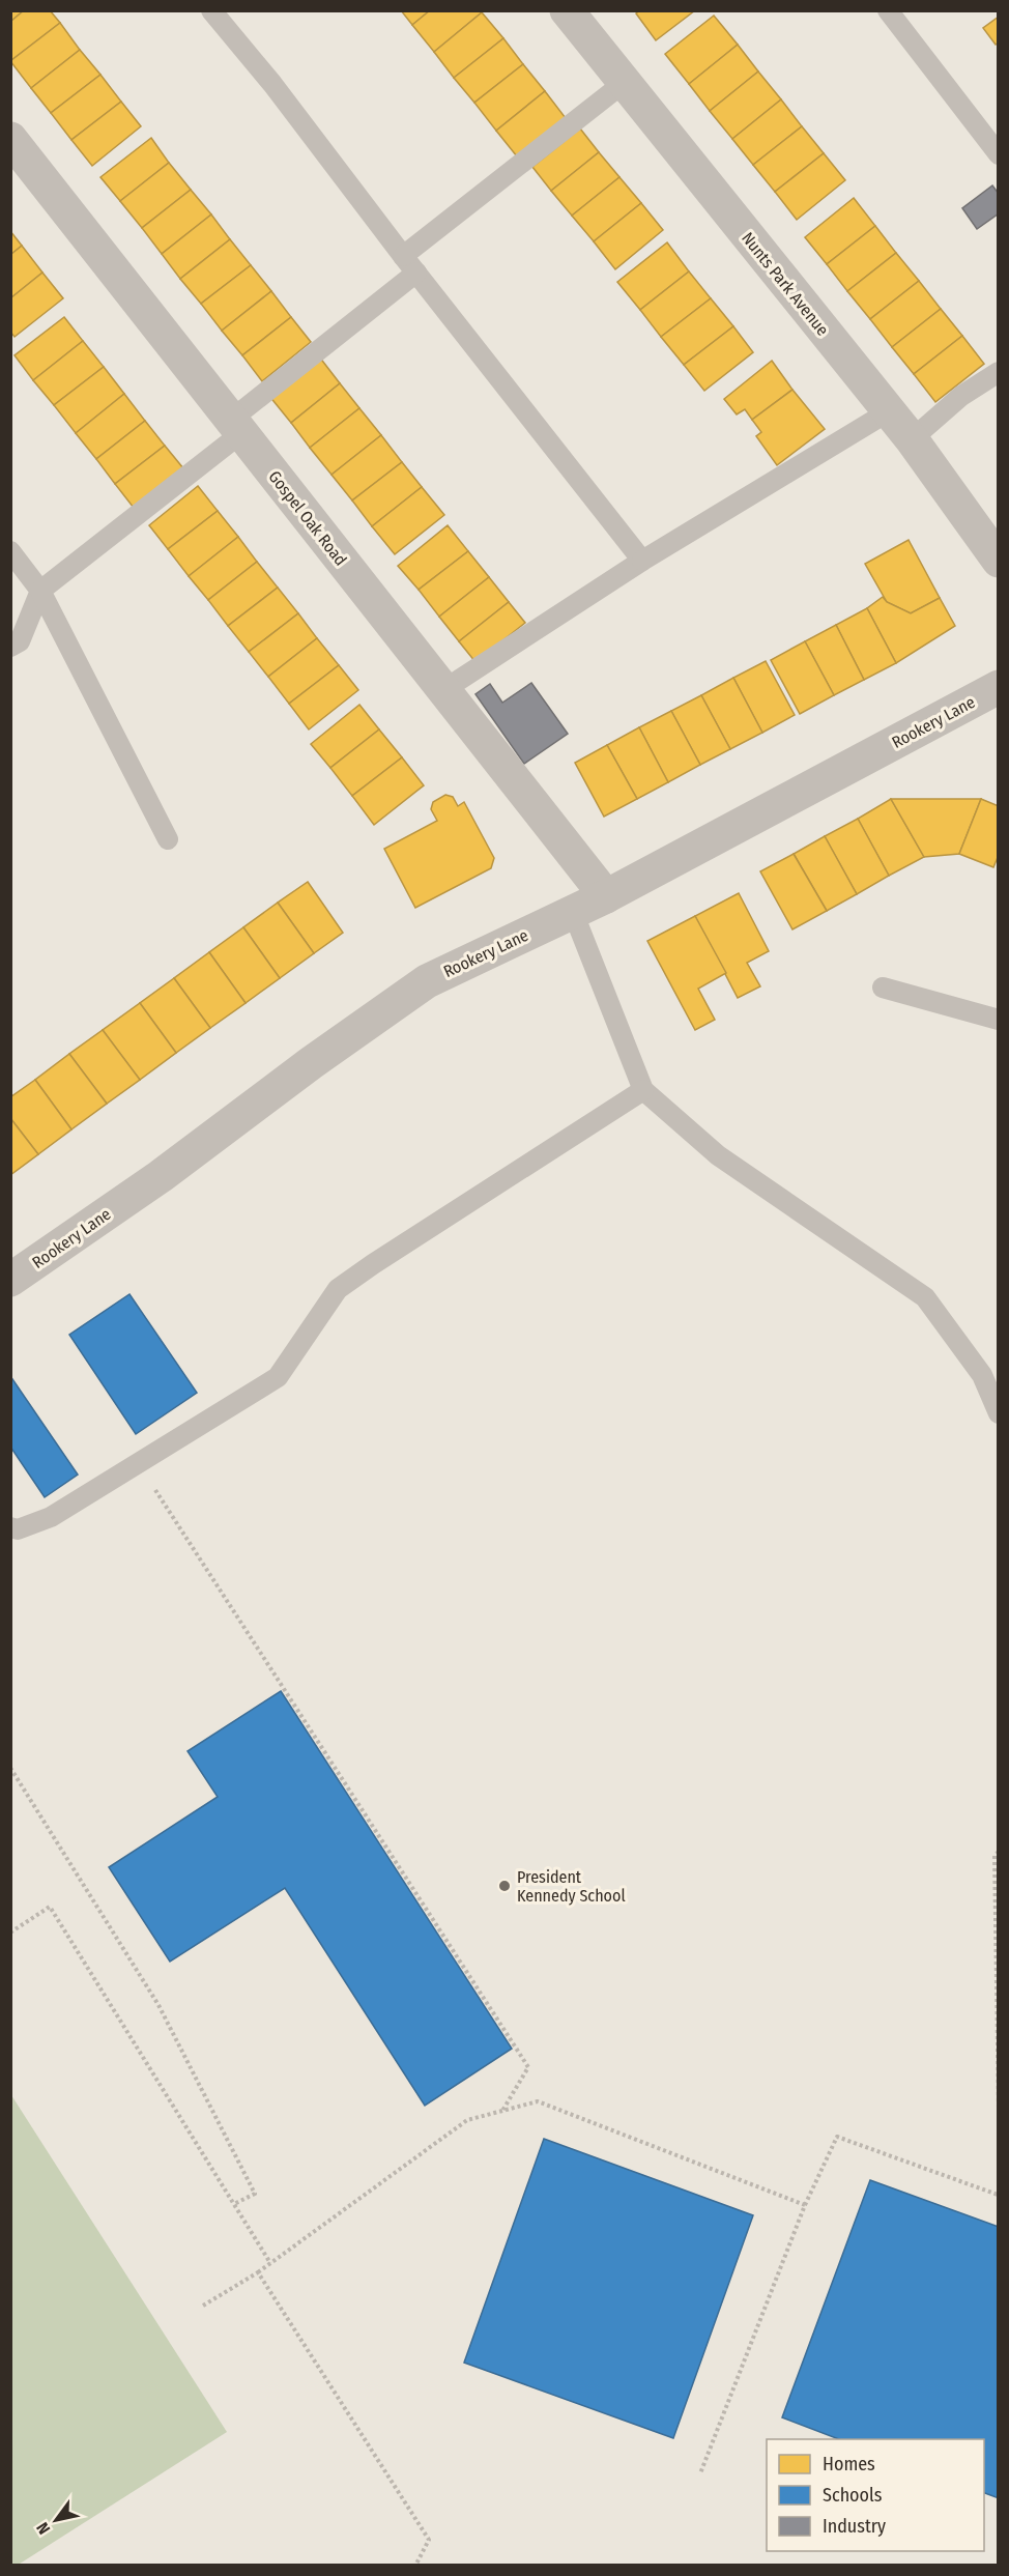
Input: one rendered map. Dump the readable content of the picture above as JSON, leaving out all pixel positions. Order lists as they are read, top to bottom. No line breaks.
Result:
{"streets":{"street":["Nunts Park Avenue","Gospel Oak Road","Rookery Lane"]},"crossings":[["Gospel Oak Road","Rookery Lane"]],"places":["President Kennedy School"],"legend":["Homes","Schools","Industry"],"north":"bottom left"}
